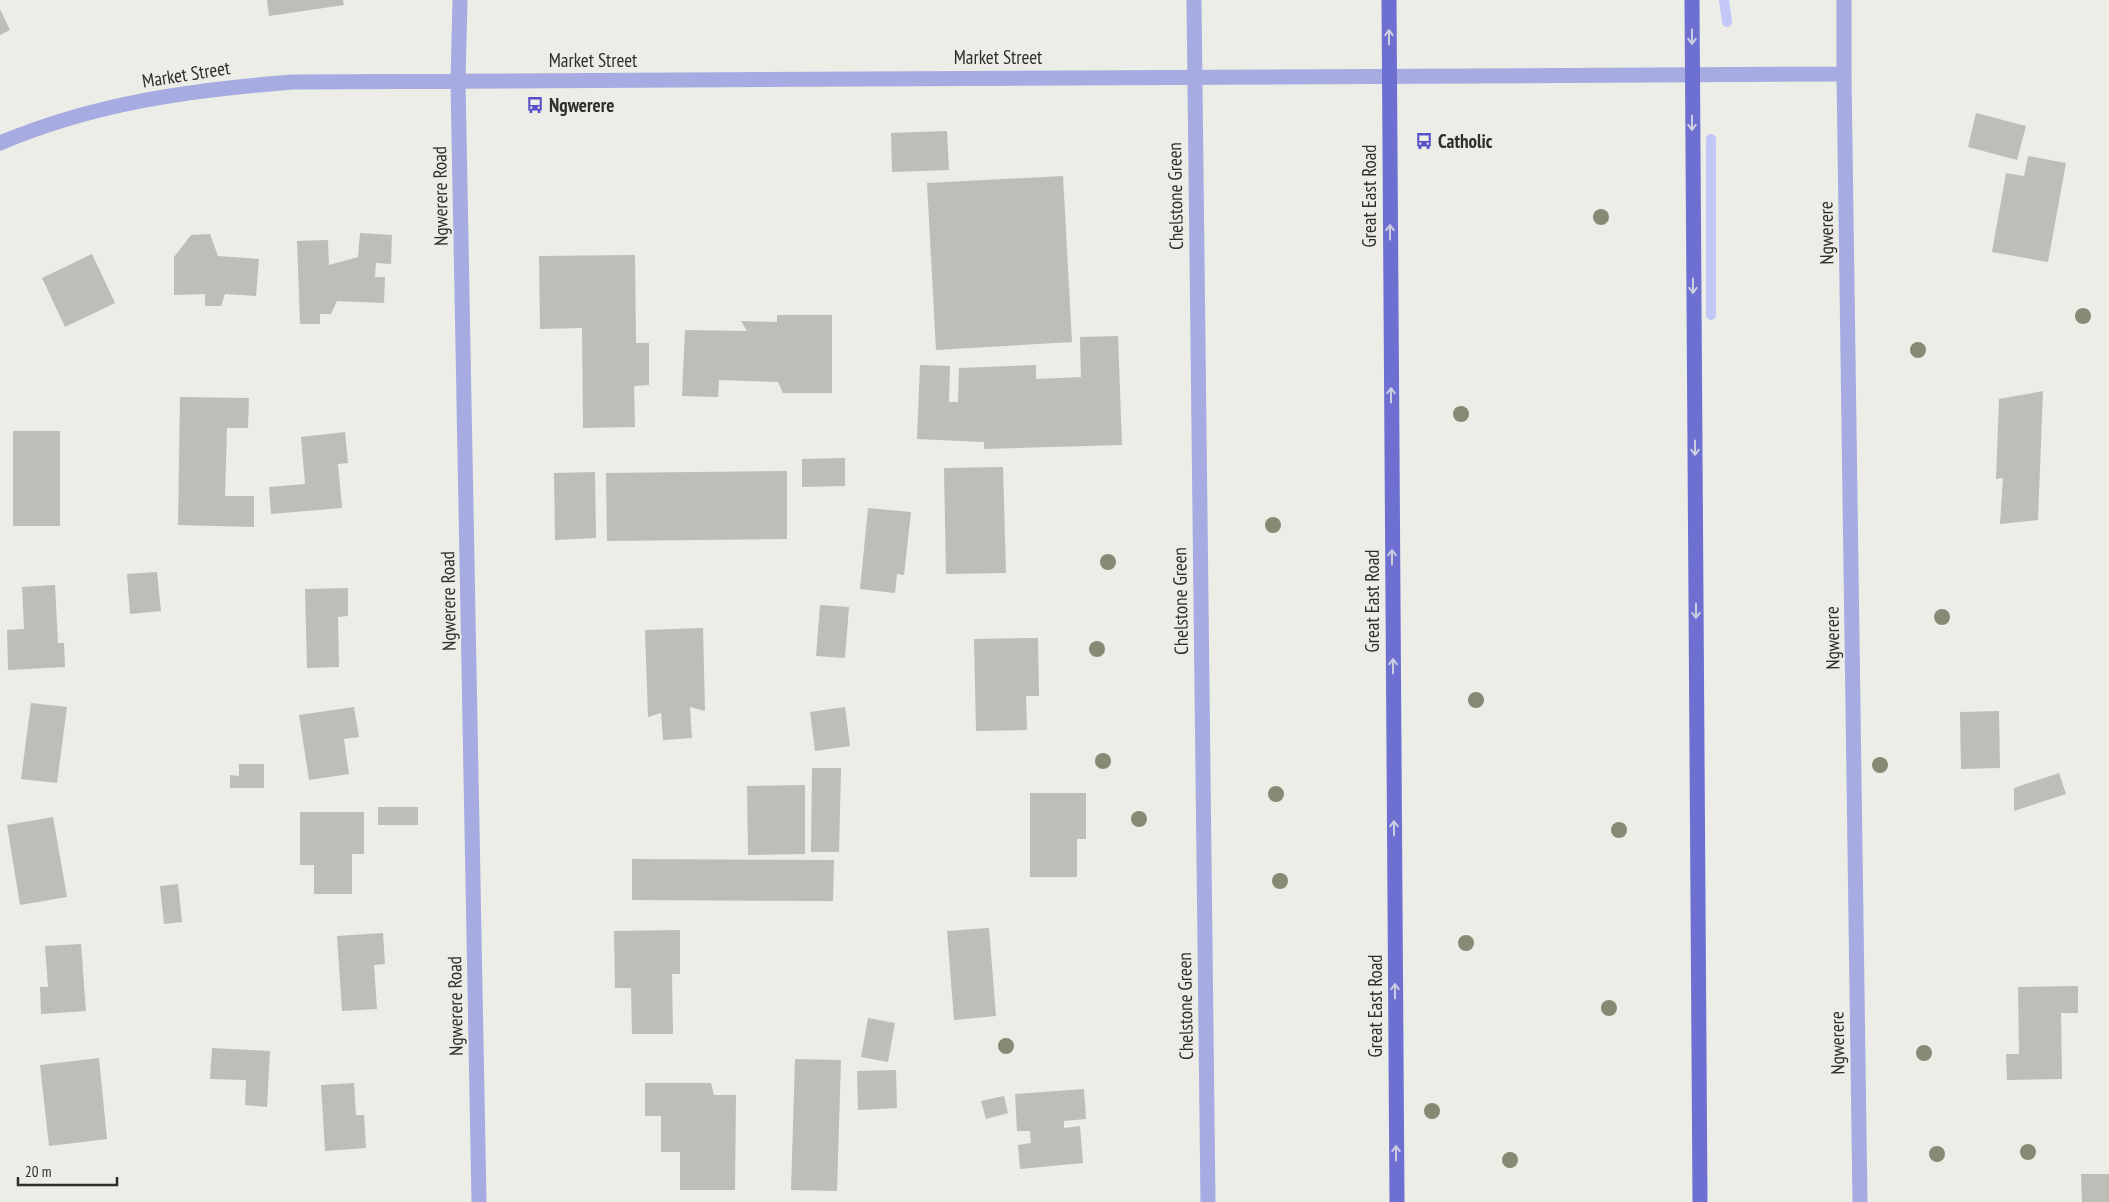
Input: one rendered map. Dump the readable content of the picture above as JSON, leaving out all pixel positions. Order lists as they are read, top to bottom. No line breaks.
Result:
{"streets":{"main road":["Great East Road"],"street":["Market Street","Ngwerere Road","Chelstone Green","Ngwerere"]},"crossings":[["Market Street","Ngwerere Road"],["Market Street","Chelstone Green"],["Market Street","Great East Road"],["Market Street","Ngwerere"]],"one_way":["Great East Road"],"places":{"bus stop":["Ngwerere","Catholic"]},"scale_bar":"20 m"}
